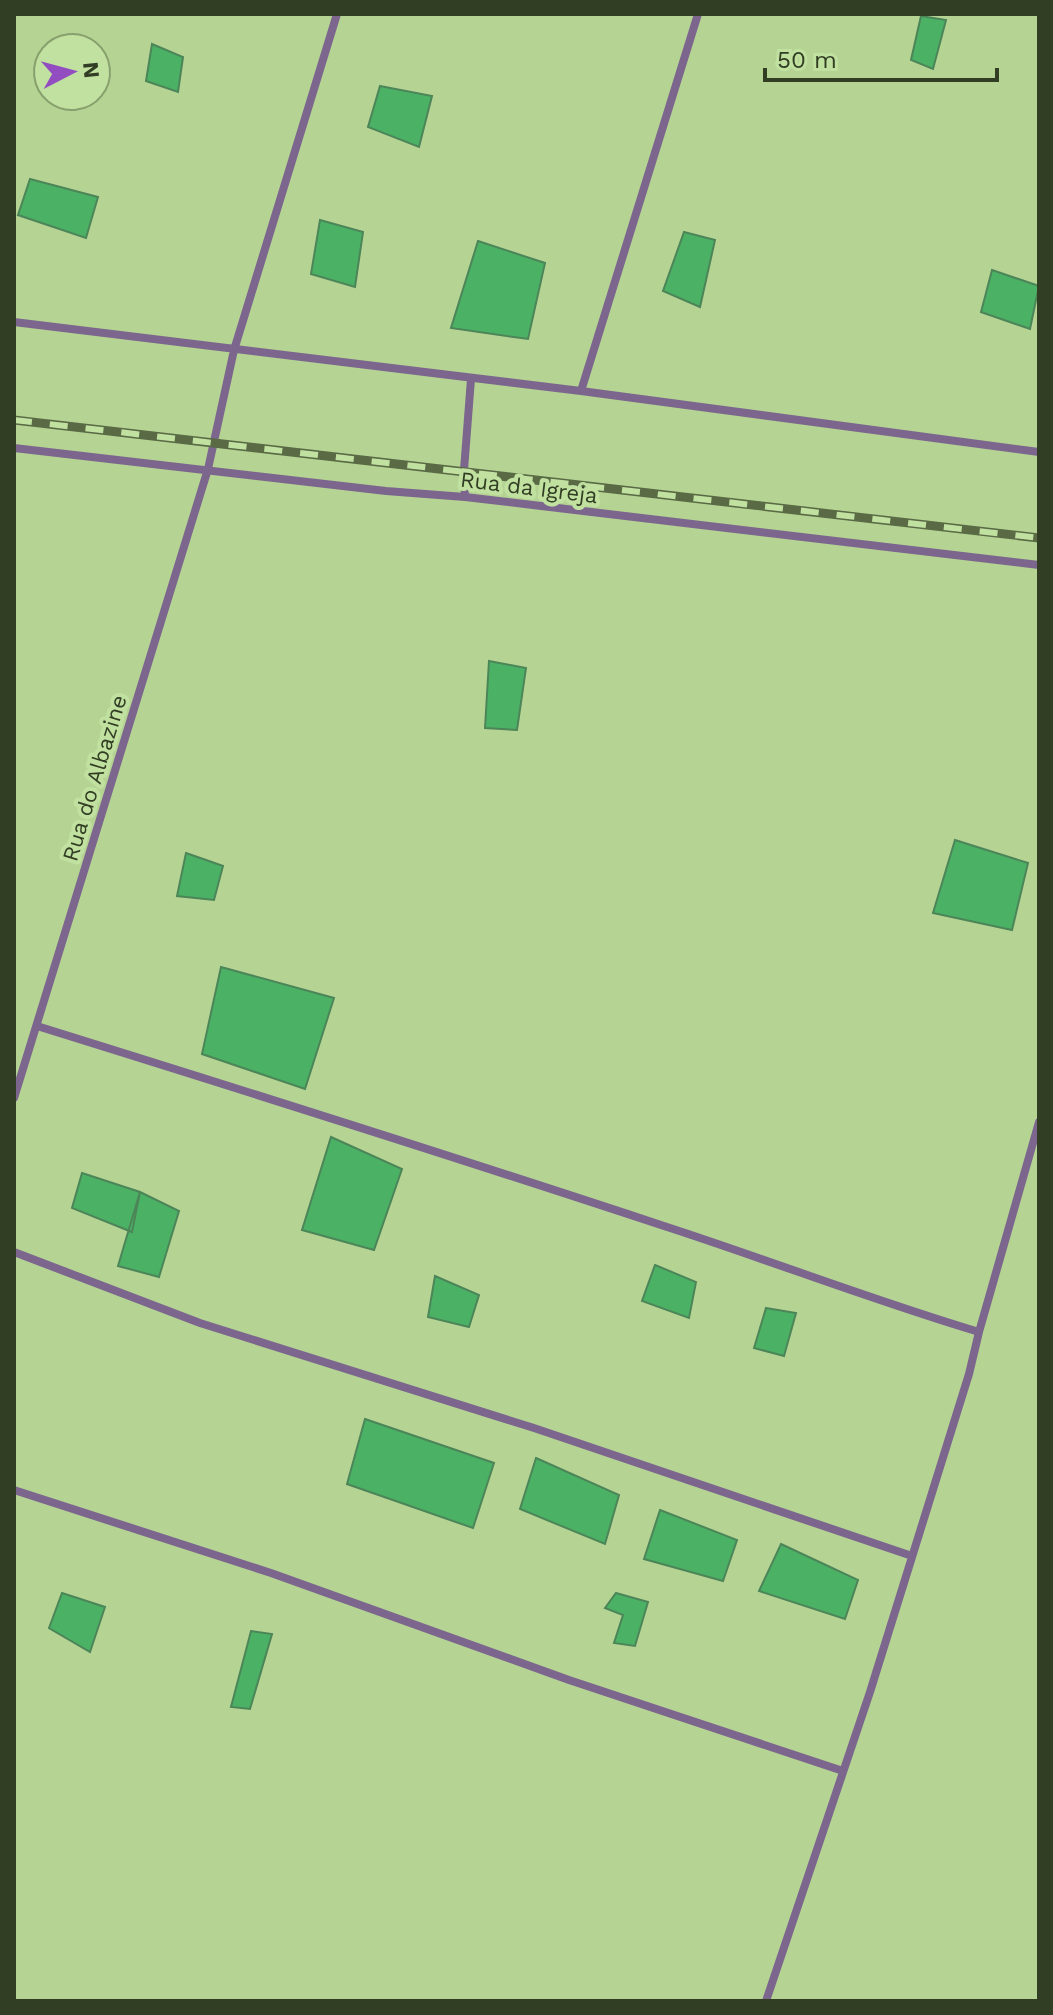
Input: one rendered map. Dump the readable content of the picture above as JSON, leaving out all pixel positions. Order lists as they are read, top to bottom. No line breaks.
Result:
{"streets":{"street":["Rua da Igreja","Rua do Albazine"]},"crossings":[["Rua da Igreja","Rua do Albazine"]],"scale_bar":"50 m","north":"right"}
